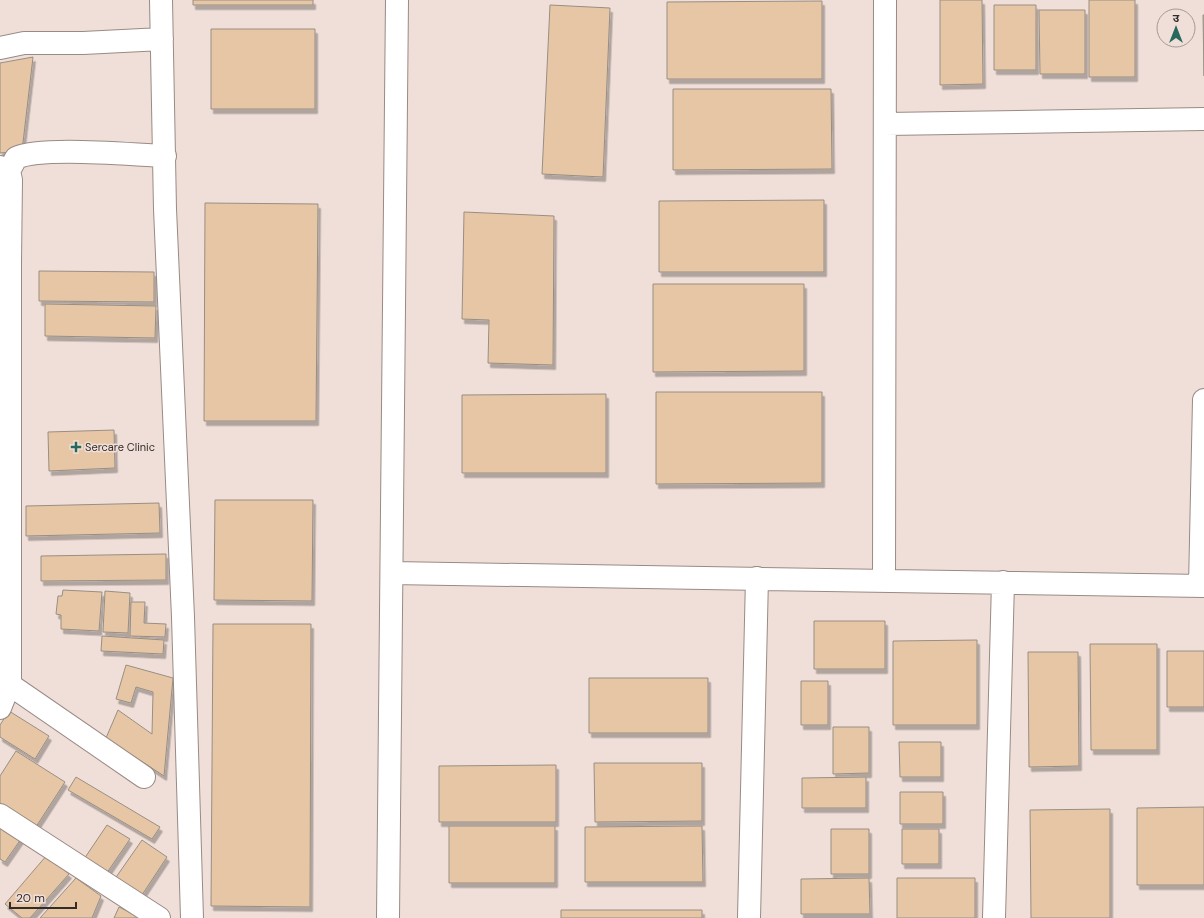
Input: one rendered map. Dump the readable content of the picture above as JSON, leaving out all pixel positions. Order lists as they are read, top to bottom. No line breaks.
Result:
{"places":{"health":["Sercare Clinic"]},"scale_bar":"20 m","north":"top"}
